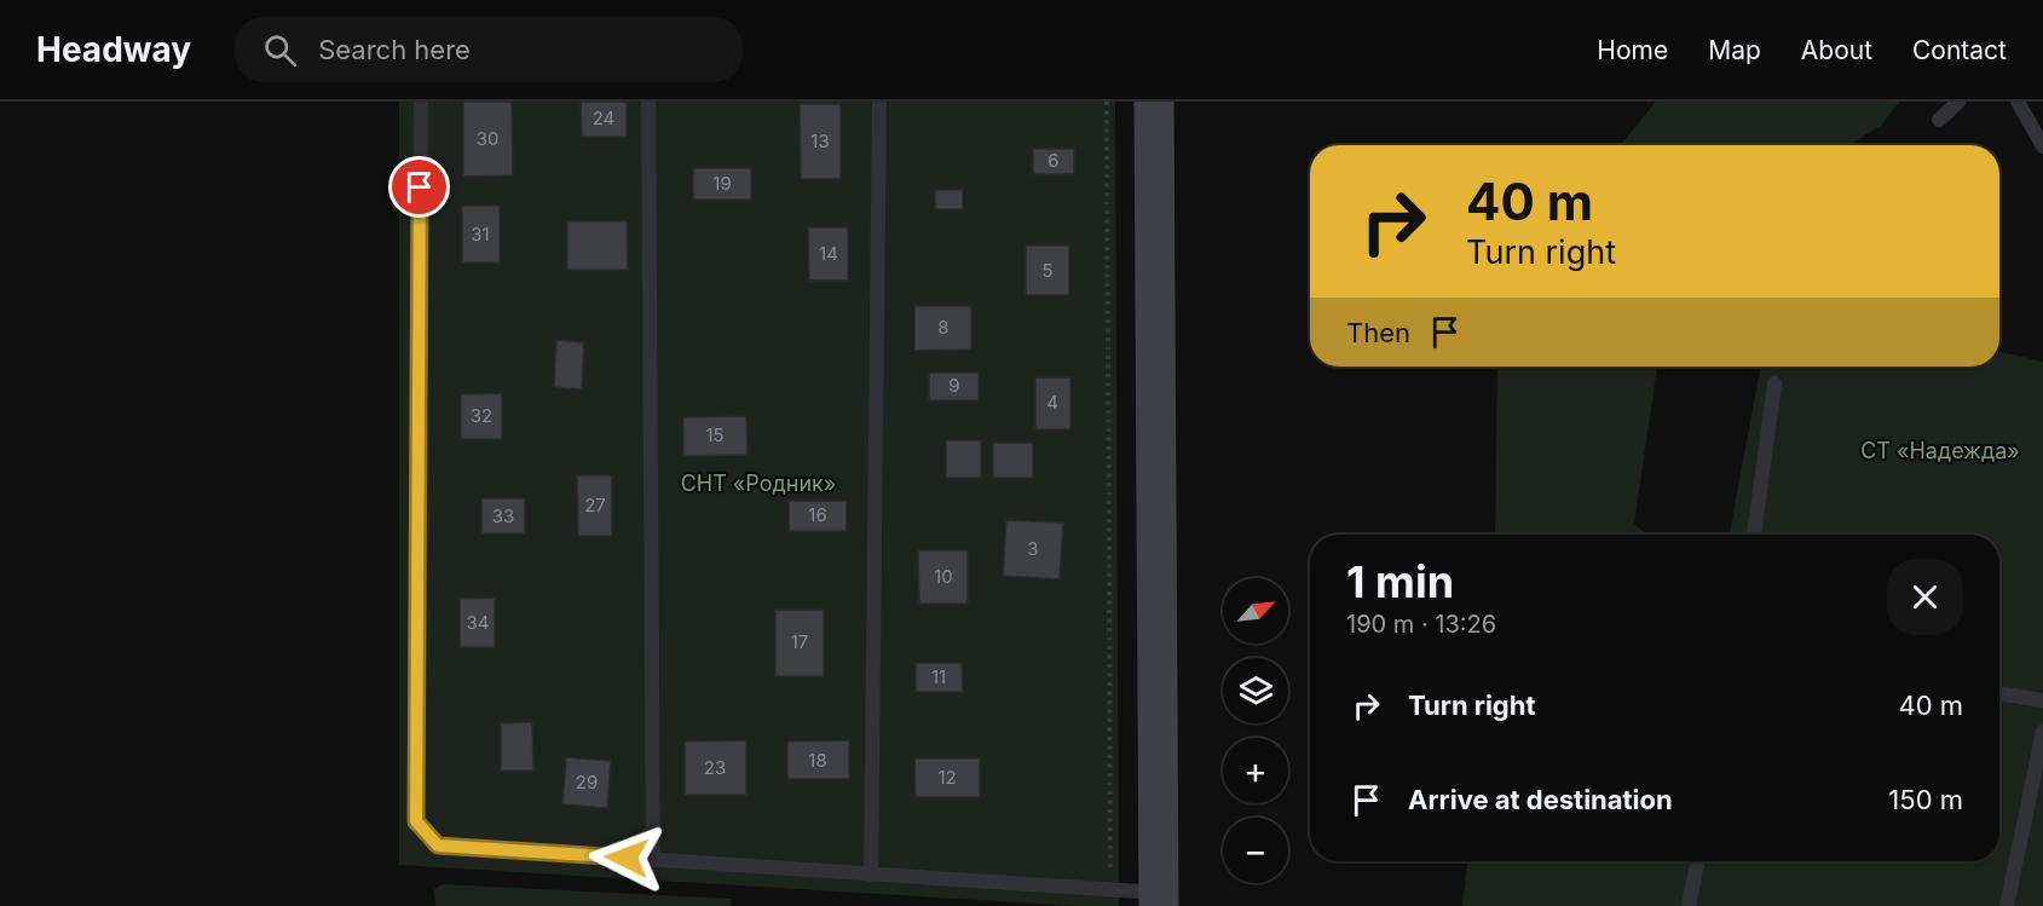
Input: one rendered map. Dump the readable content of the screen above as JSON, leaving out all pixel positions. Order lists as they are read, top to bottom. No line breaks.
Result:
{"parks":["СТ «Надежда»","СНТ «Родник»"],"house_numbers":["24","30","13","6","19","31","14","5","8","9","4","32","15","27","16","33","3","10","34","17","11","18","23","12","29"],"north":"top right","page":{"header":"Headway","search":"Search here","nav":["Home","Map","About","Contact"],"turn":["40 m","Turn right"],"then":"Then","heading":["1 min","190 m · 13:26"],"map_buttons":["+","−"],"list":[{"name":"Turn right","value":"40 m"},{"name":"Arrive at destination","value":"150 m"}]}}
